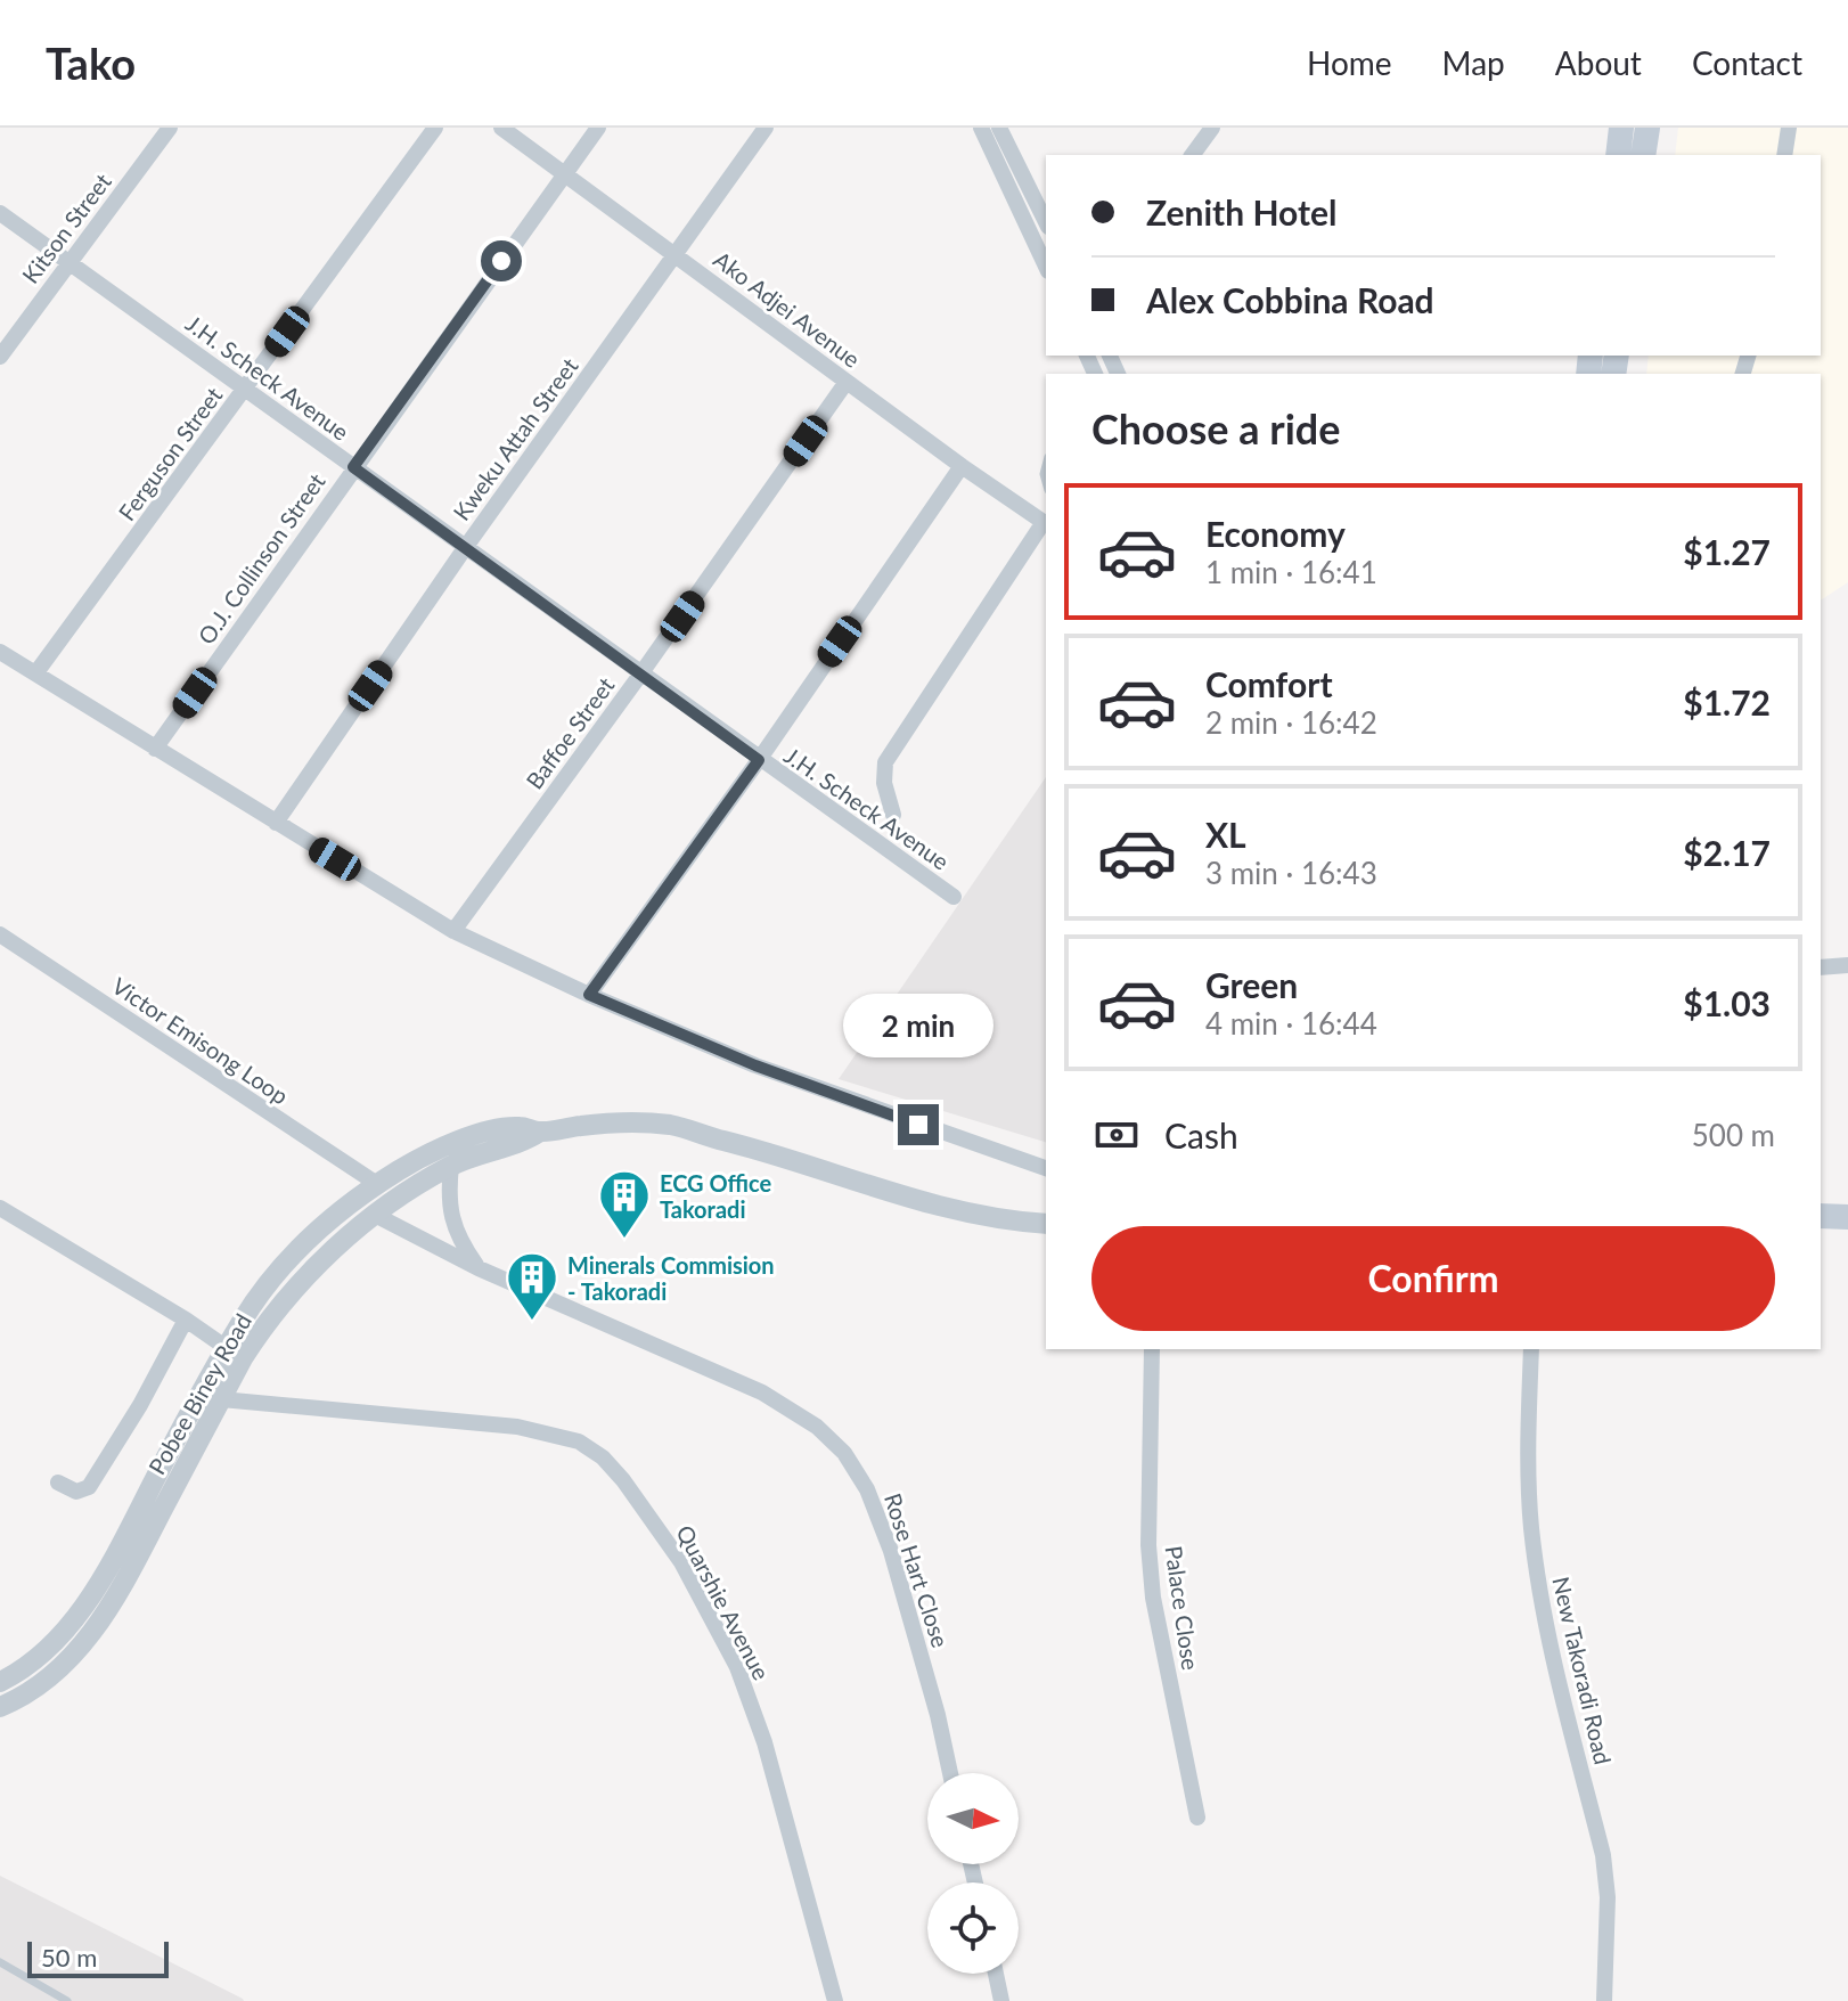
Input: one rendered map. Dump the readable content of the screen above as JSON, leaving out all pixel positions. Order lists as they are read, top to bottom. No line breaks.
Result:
{"streets":{"street":["Kitson Street","Ako Adjei Avenue","J.H. Scheck Avenue","Kweku Attah Street","Ferguson Street","O.J. Collinson Street","Baffoe Street","Victor Emisong Loop","Pobee Biney Road","Rose Hart Close","Quarshie Avenue","Palace Close","New Takoradi Road"]},"crossings":[["Kitson Street","J.H. Scheck Avenue"],["Ako Adjei Avenue","Kweku Attah Street"],["Ako Adjei Avenue","O.J. Collinson Street"],["Ako Adjei Avenue","Baffoe Street"],["J.H. Scheck Avenue","Kweku Attah Street"],["J.H. Scheck Avenue","Ferguson Street"],["J.H. Scheck Avenue","O.J. Collinson Street"],["J.H. Scheck Avenue","Baffoe Street"],["Victor Emisong Loop","Pobee Biney Road"],["Pobee Biney Road","Rose Hart Close"],["Pobee Biney Road","Quarshie Avenue"]],"places":{"building":["ECG Office Takoradi","Minerals Commision - Takoradi"]},"scale_bar":"50 m","north":"right","page":{"header":"Tako","nav":["Home","Map","About","Contact"],"banner":["Zenith Hotel","Alex Cobbina Road"],"heading":"Choose a ride","list":[{"name":"Economy","note":"1 min · 16:41","value":"$1.27"},{"name":"Comfort","note":"2 min · 16:42","value":"$1.72"},{"name":"XL","note":"3 min · 16:43","value":"$2.17"},{"name":"Green","note":"4 min · 16:44","value":"$1.03"}],"bubble":"2 min","pay":["Cash","500 m"],"buttons":"Confirm","scale":"50 m"}}
